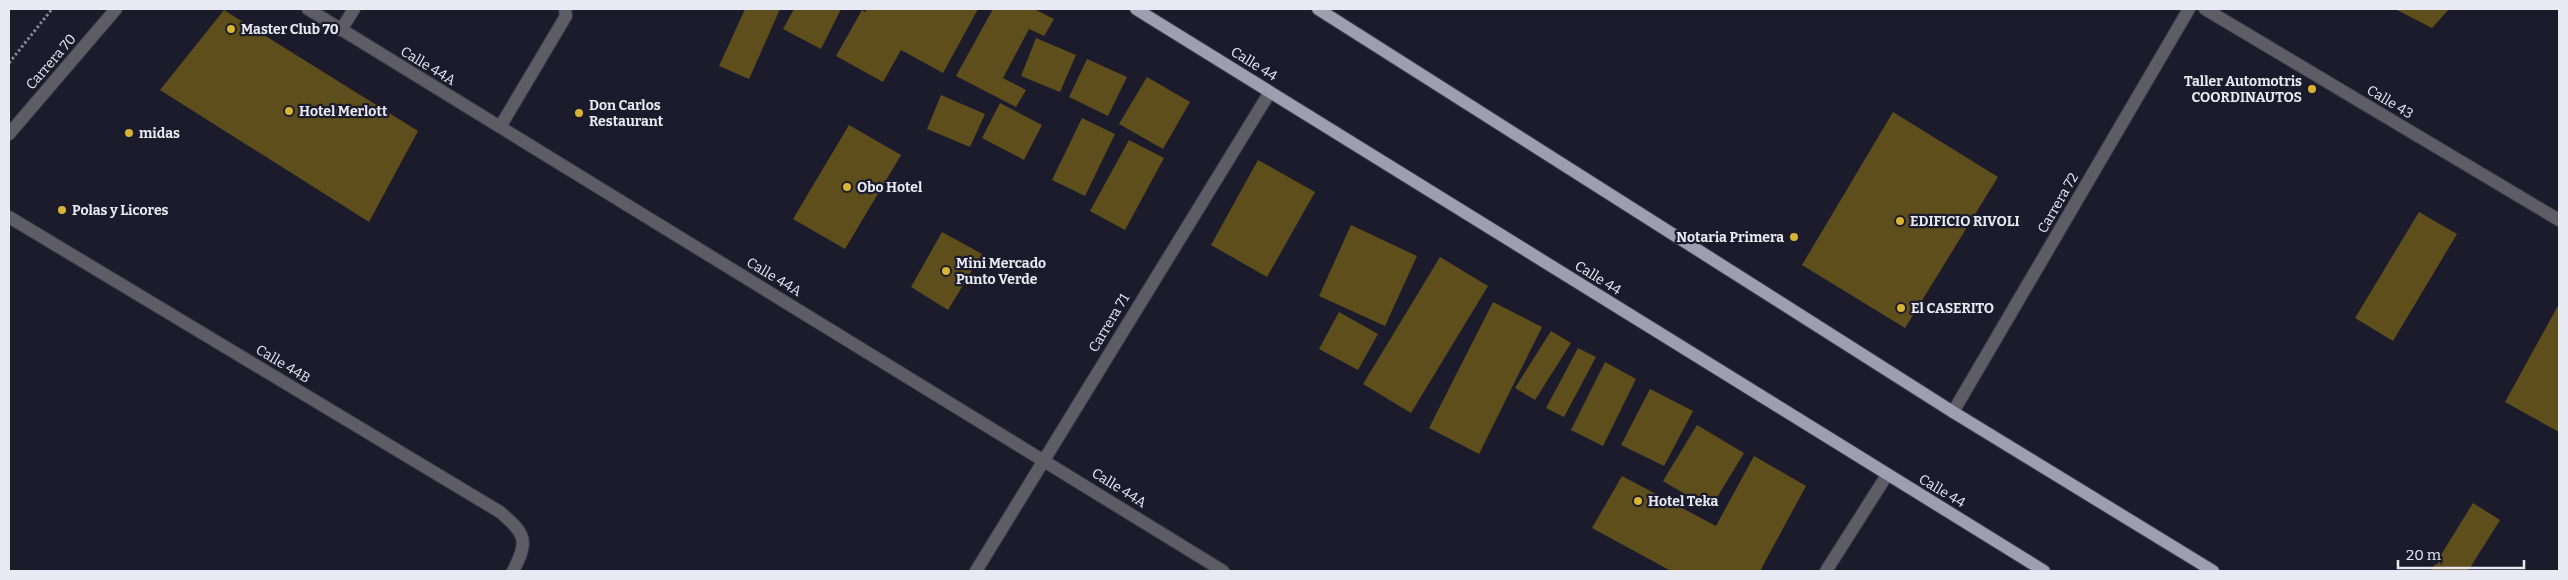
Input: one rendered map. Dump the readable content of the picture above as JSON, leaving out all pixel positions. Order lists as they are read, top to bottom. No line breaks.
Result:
{"streets":{"main road":["Calle 44"],"street":["Carrera 70","Calle 44A","Calle 43","Carrera 72","Carrera 71","Calle 44B"]},"crossings":[["Calle 44","Carrera 71"],["Calle 44A","Carrera 71"]],"places":["Master Club 70","Taller Automotris COORDINAUTOS","Hotel Merlott","Don Carlos Restaurant","midas","Obo Hotel","Polas y Licores","EDIFICIO RIVOLI","Notaria Primera","Mini Mercado Punto Verde","El CASERITO","Hotel Teka"],"scale_bar":"20 m"}
